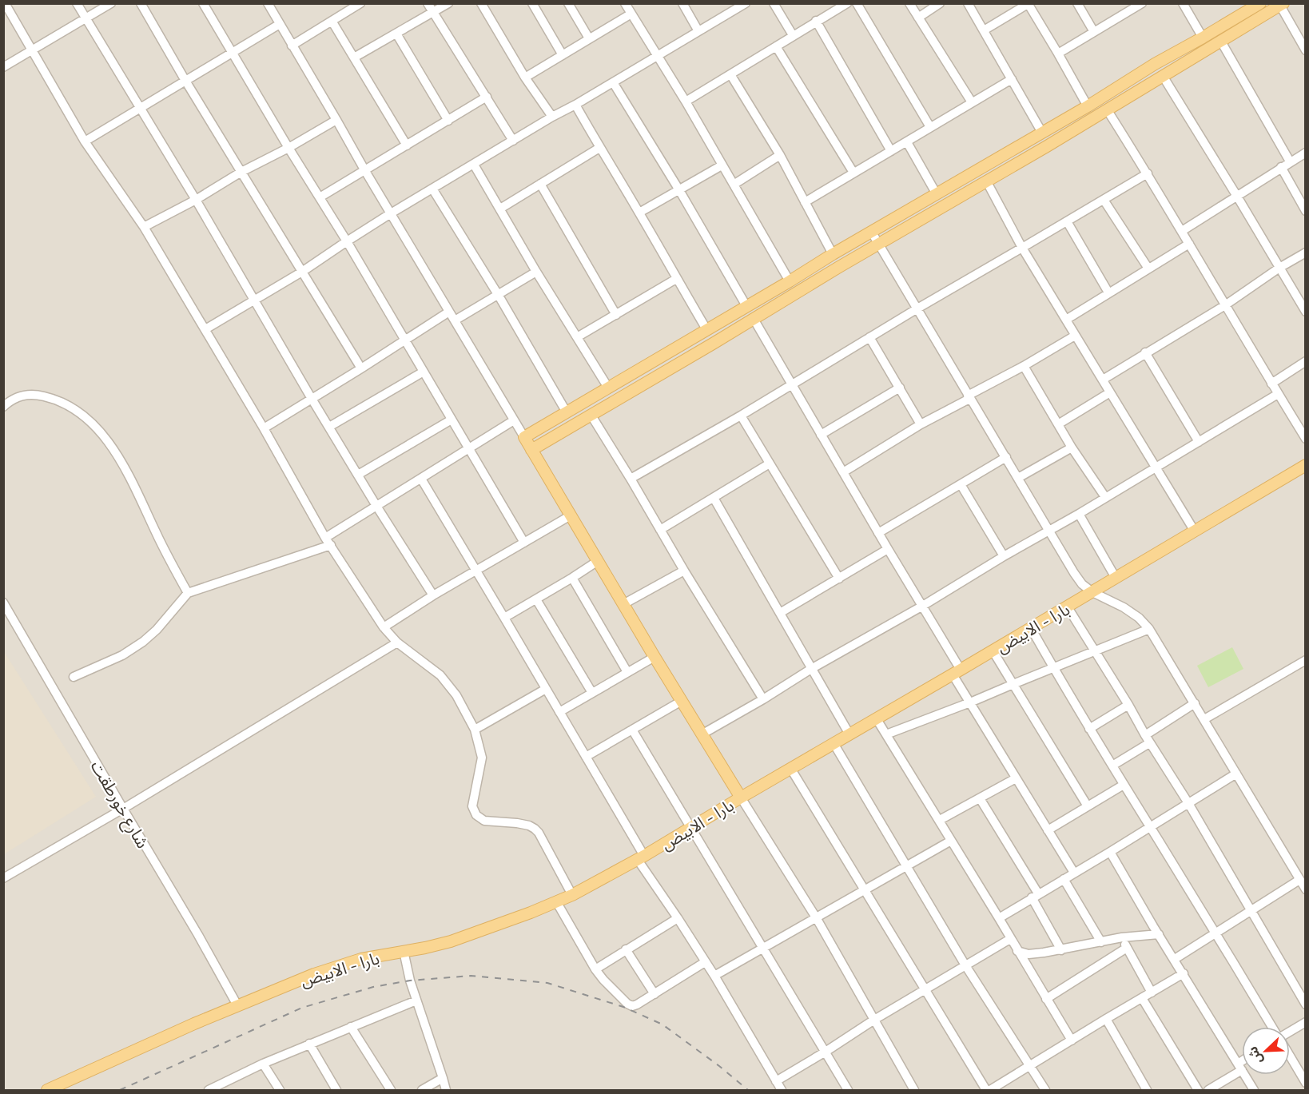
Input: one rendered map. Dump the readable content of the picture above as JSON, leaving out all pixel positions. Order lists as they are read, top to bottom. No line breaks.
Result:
{"streets":{"main road":["بارا - الابيض"],"street":["شارع خورطقت"]},"crossings":[["بارا - الابيض","شارع خورطقت"]],"north":"bottom left"}
